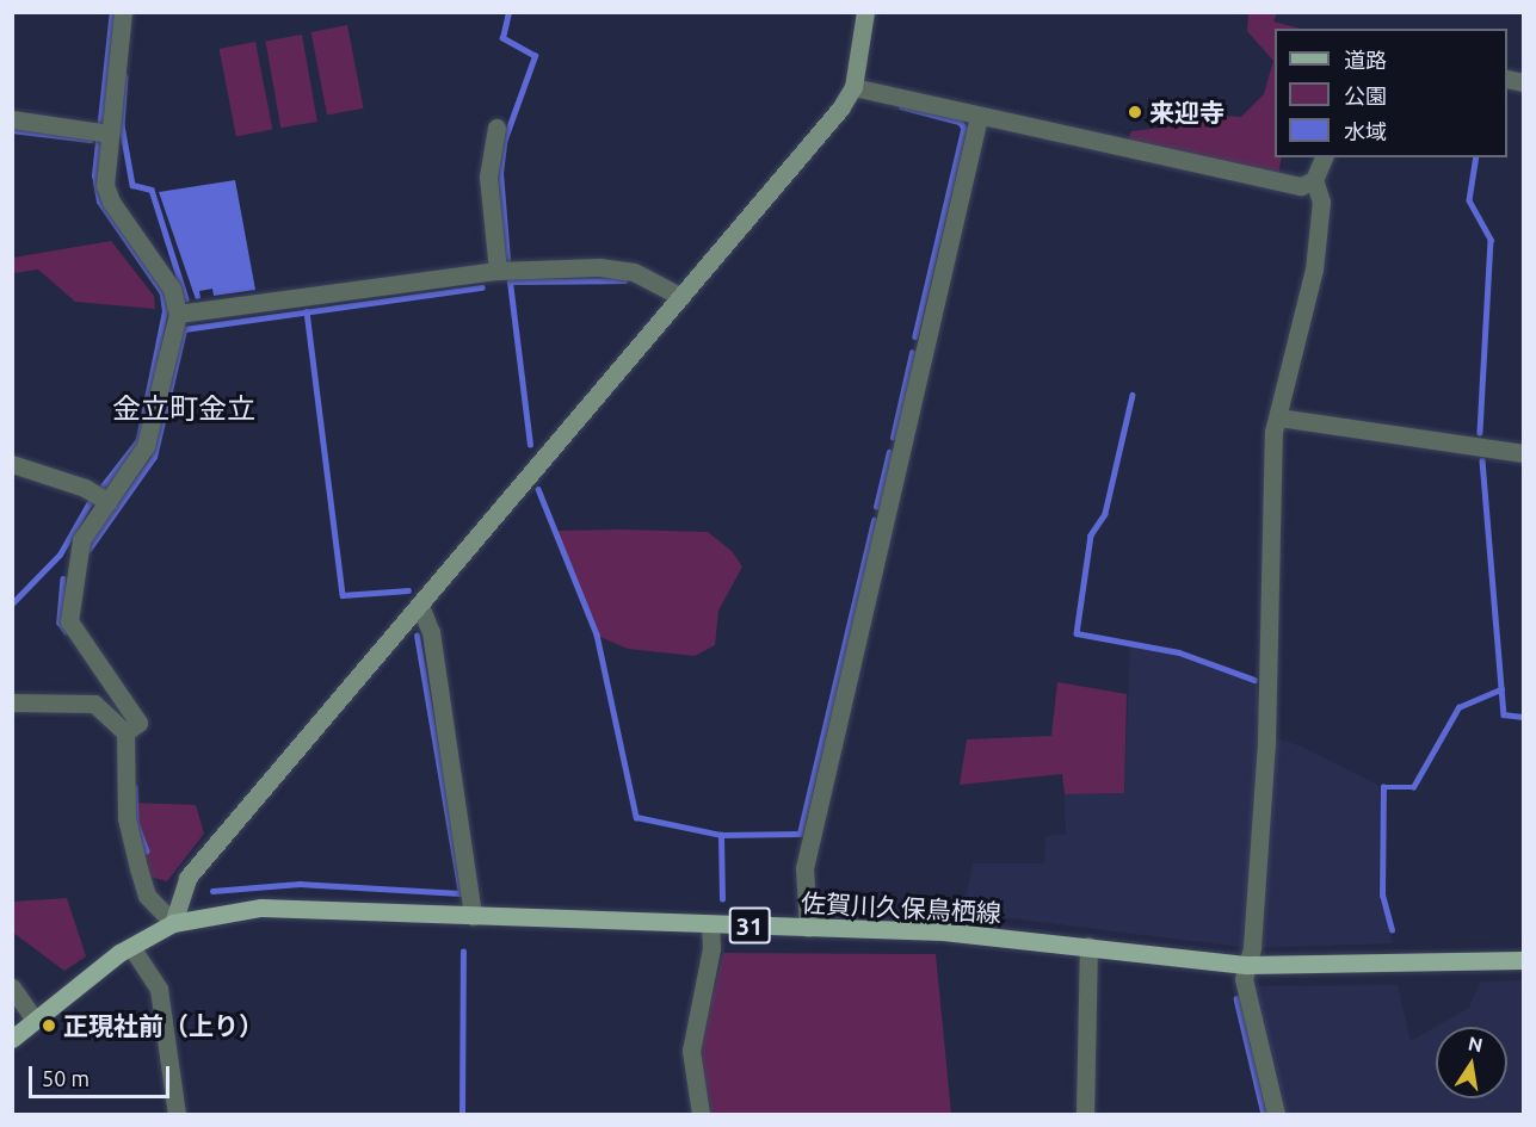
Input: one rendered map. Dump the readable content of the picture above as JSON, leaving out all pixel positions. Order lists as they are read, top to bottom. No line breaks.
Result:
{"streets":{"main road":["佐賀川久保鳥栖線","31"]},"districts":["金立町金立"],"places":["来迎寺","正現社前（上り）"],"legend":["道路","公園","水域"],"scale_bar":"50 m","north":"top"}
